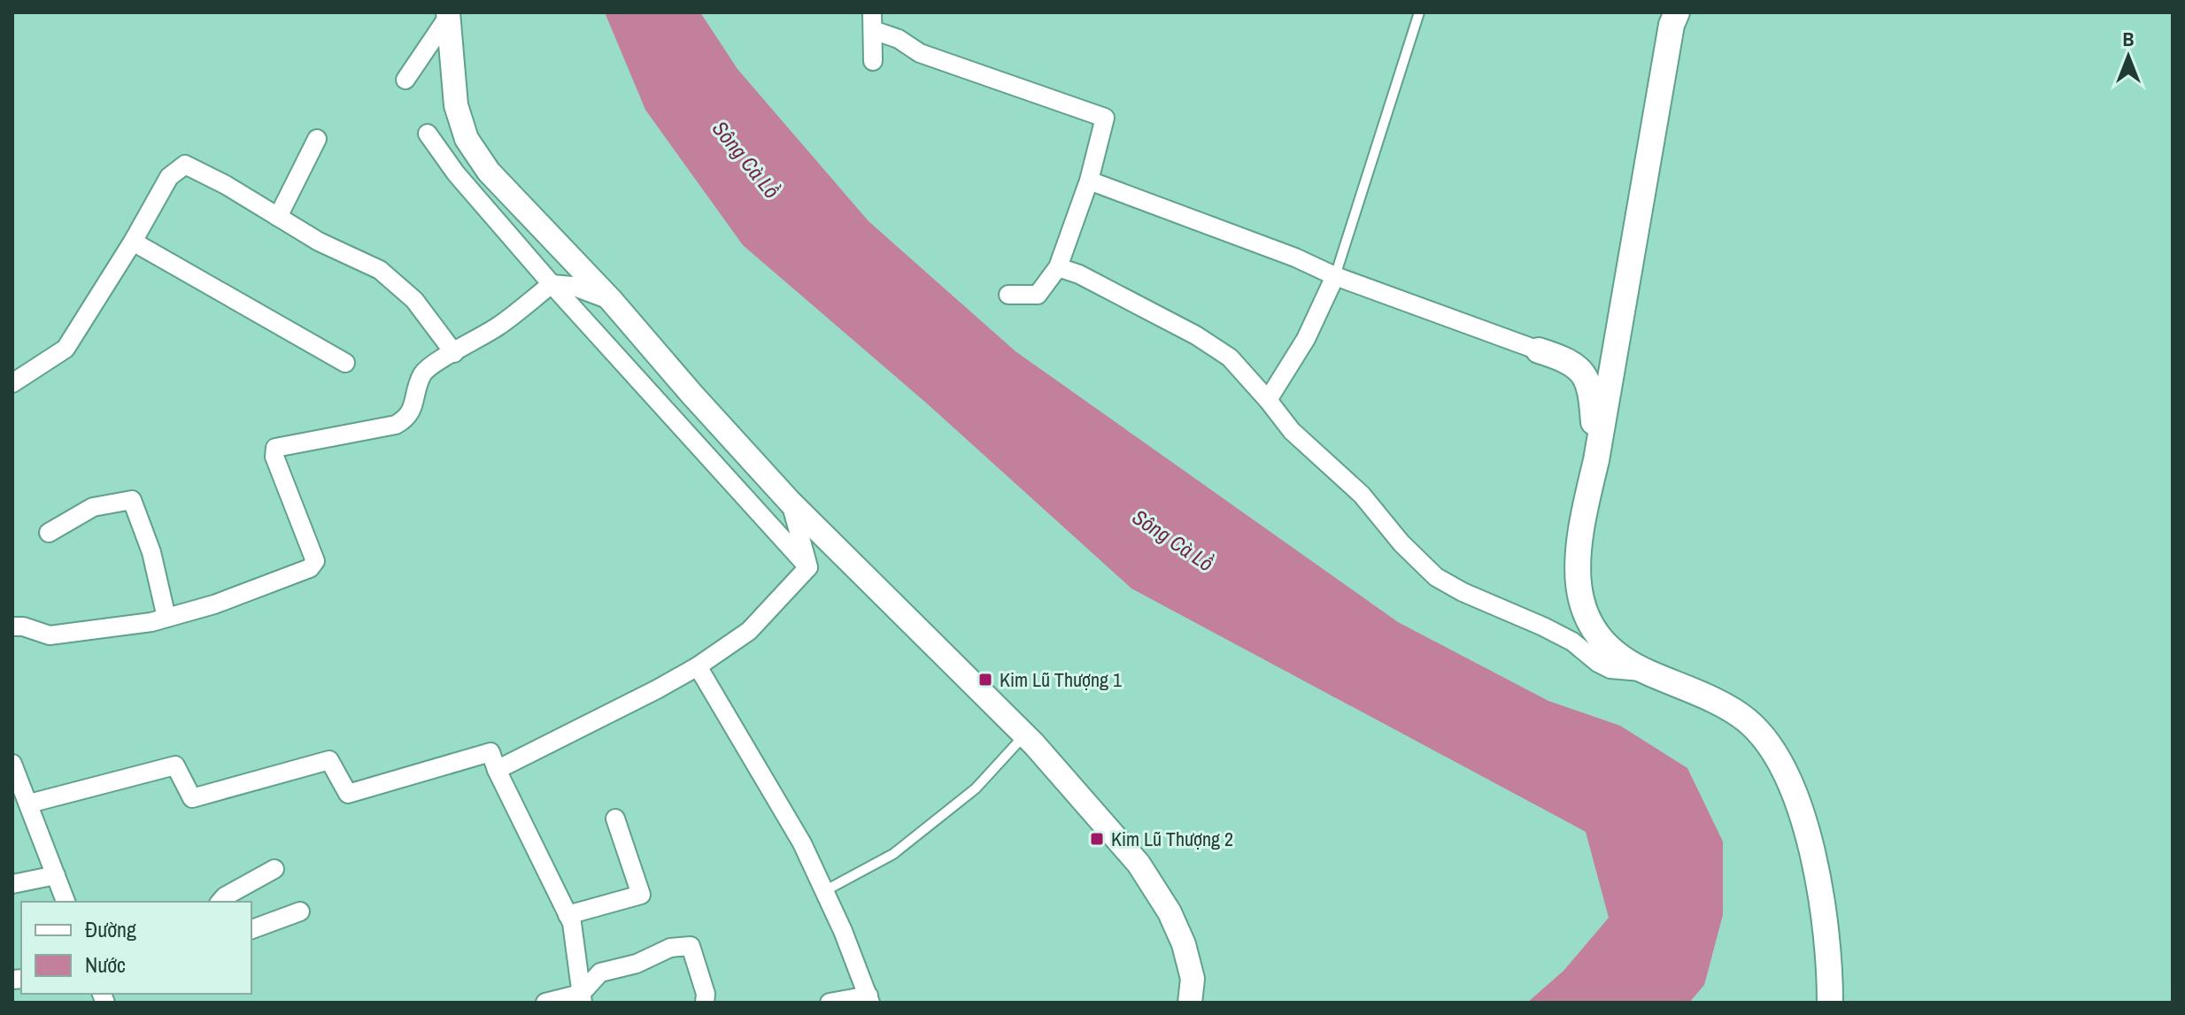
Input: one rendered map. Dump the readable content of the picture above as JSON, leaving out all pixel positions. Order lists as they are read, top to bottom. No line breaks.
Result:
{"water":["Sông Cà Lồ"],"places":{"transit":["Kim Lũ Thượng 1","Kim Lũ Thượng 2"]},"legend":["Đường","Nước"],"north":"top"}
